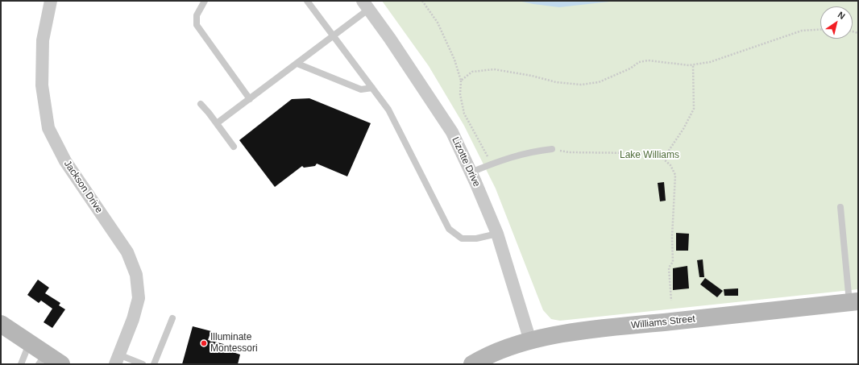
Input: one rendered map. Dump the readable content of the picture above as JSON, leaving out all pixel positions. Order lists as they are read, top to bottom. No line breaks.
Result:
{"streets":{"main road":["Williams Street"],"street":["Lizotte Drive","Jackson Drive"]},"crossings":[["Lizotte Drive","Williams Street"]],"parks":["Lake Williams"],"places":["Illuminate Montessori"],"north":"top right"}
